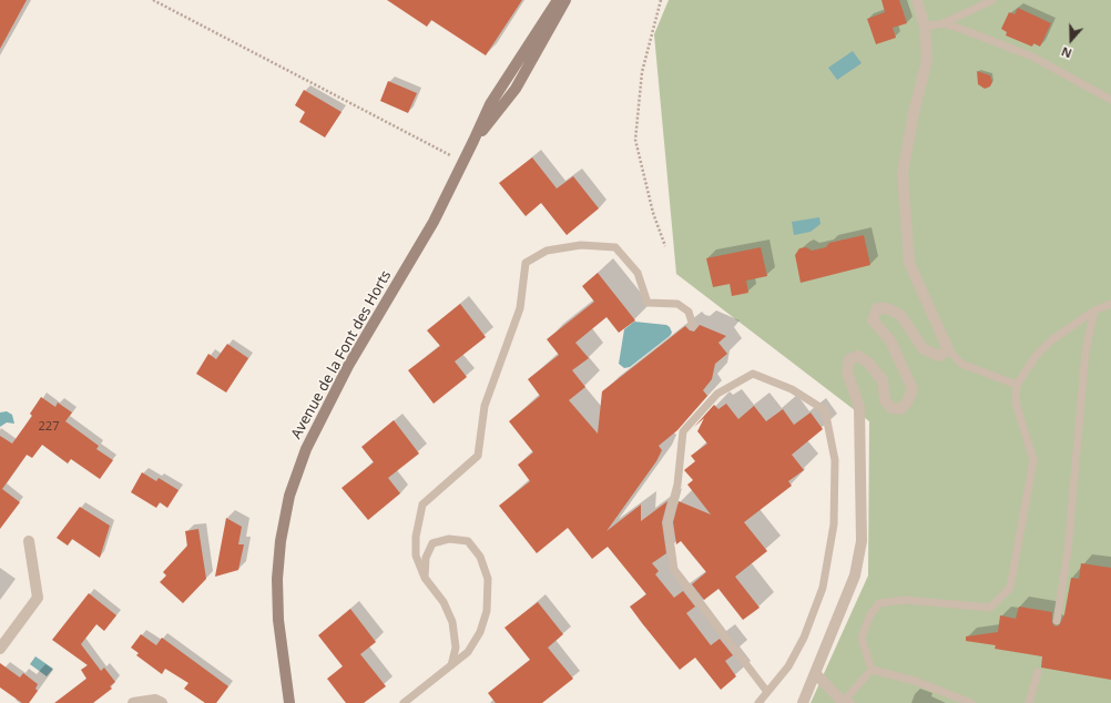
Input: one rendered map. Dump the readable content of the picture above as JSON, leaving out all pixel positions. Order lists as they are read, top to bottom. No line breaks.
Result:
{"streets":{"main road":["Avenue de la Font des Horts"]},"house_numbers":["227"],"north":"bottom"}
